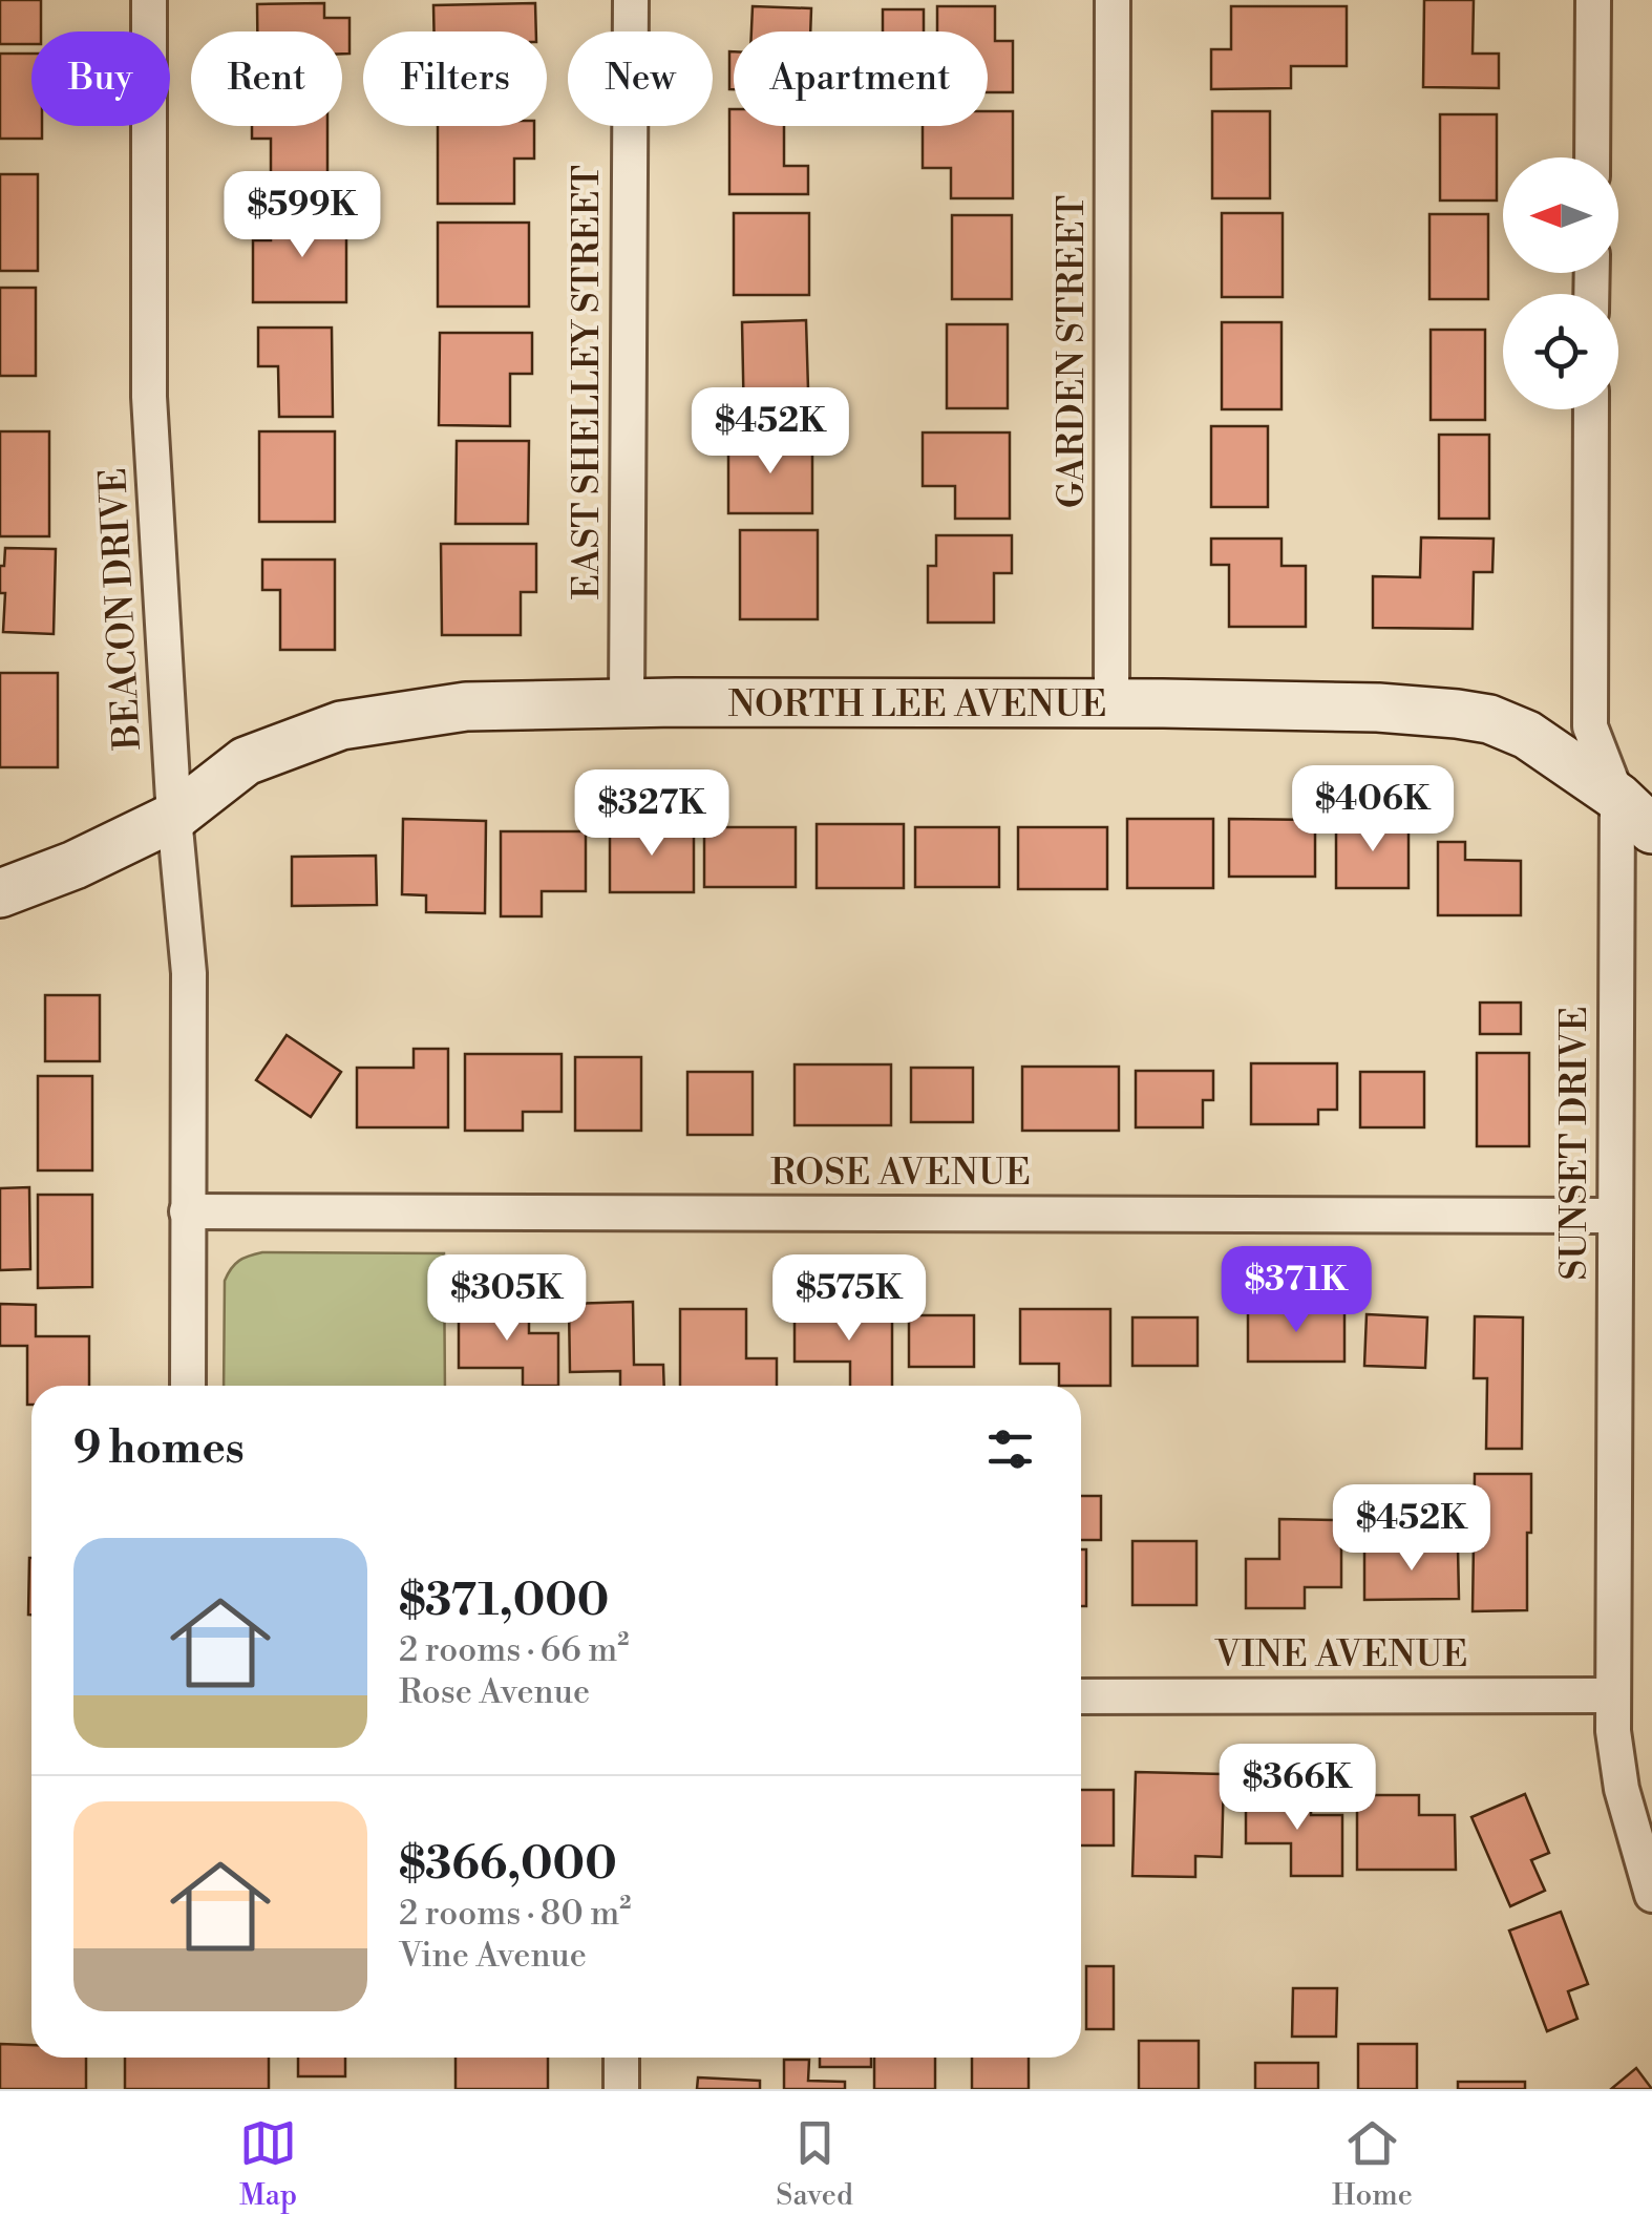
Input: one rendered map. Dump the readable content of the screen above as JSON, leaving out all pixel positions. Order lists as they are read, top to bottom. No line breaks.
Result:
{"streets":{"street":["GARDEN STREET","EAST SHELLEY STREET","BEACON DRIVE","NORTH LEE AVENUE","SUNSET DRIVE","ROSE AVENUE","VINE AVENUE"]},"crossings":[["GARDEN STREET","NORTH LEE AVENUE"],["EAST SHELLEY STREET","NORTH LEE AVENUE"],["BEACON DRIVE","NORTH LEE AVENUE"],["BEACON DRIVE","ROSE AVENUE"],["NORTH LEE AVENUE","SUNSET DRIVE"],["SUNSET DRIVE","ROSE AVENUE"],["SUNSET DRIVE","VINE AVENUE"]],"north":"left","page":{"chip":["Buy","Rent","Filters","New","Apartment"],"price":["$599K","$452K","$406K","$327K","$371K","$305K","$575K","$452K","$366K"],"heading":"9 homes","list":[{"name":"$371,000","note":"2 rooms · 66 m² · Rose Avenue"},{"name":"$366,000","note":"2 rooms · 80 m² · Vine Avenue"}],"tabs":["Map","Saved","Home"]}}
